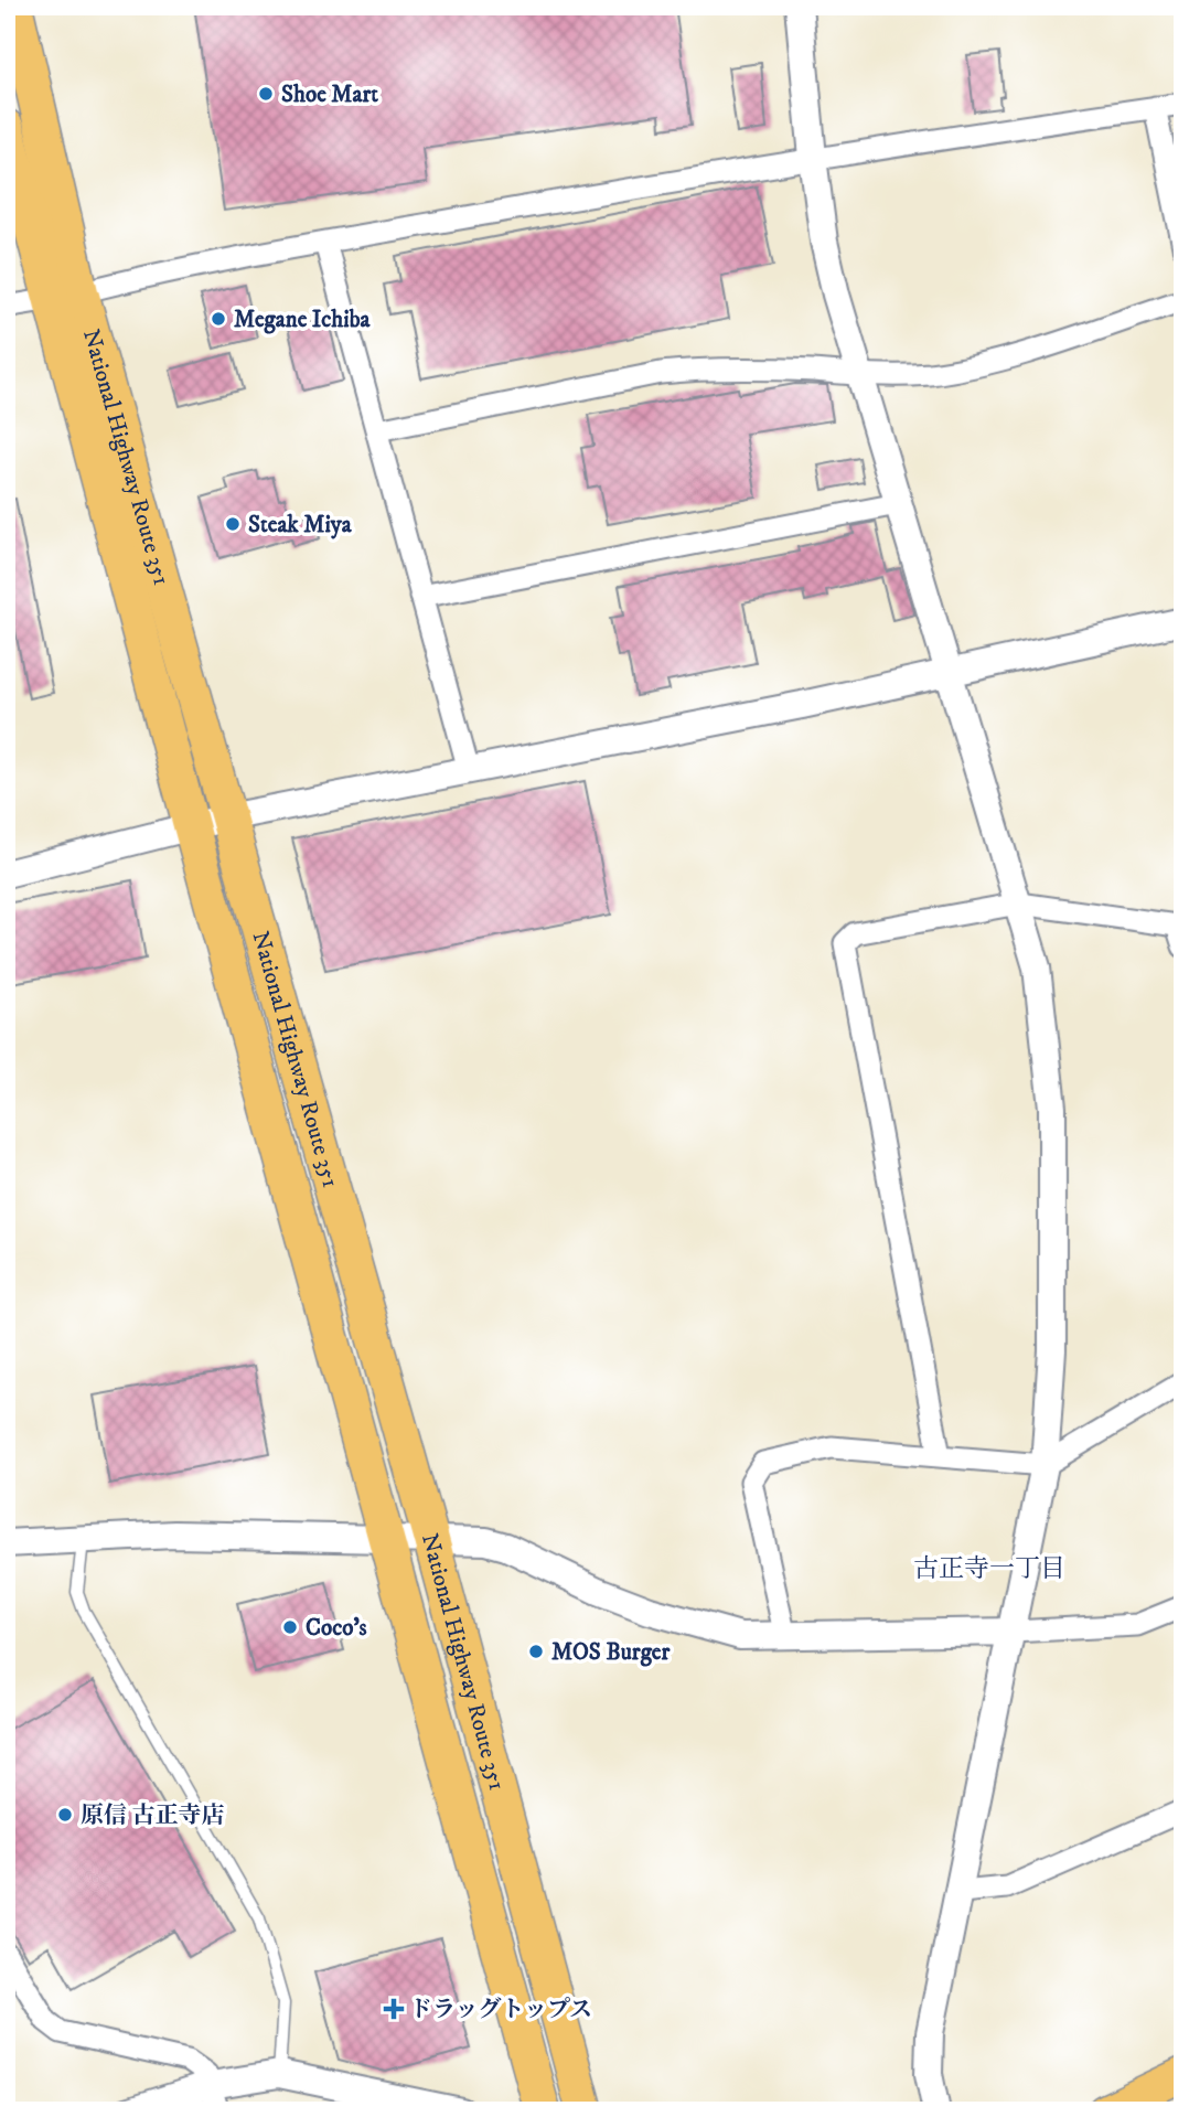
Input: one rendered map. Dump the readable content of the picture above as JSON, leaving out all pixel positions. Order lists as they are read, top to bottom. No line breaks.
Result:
{"streets":{"highway":["National Highway Route 351"]},"districts":["古正寺一丁目"],"places":{"other":["Shoe Mart","Megane Ichiba","Steak Miya","Coco's","MOS Burger","原信 古正寺店"],"health":["ドラッグトップス"]}}
